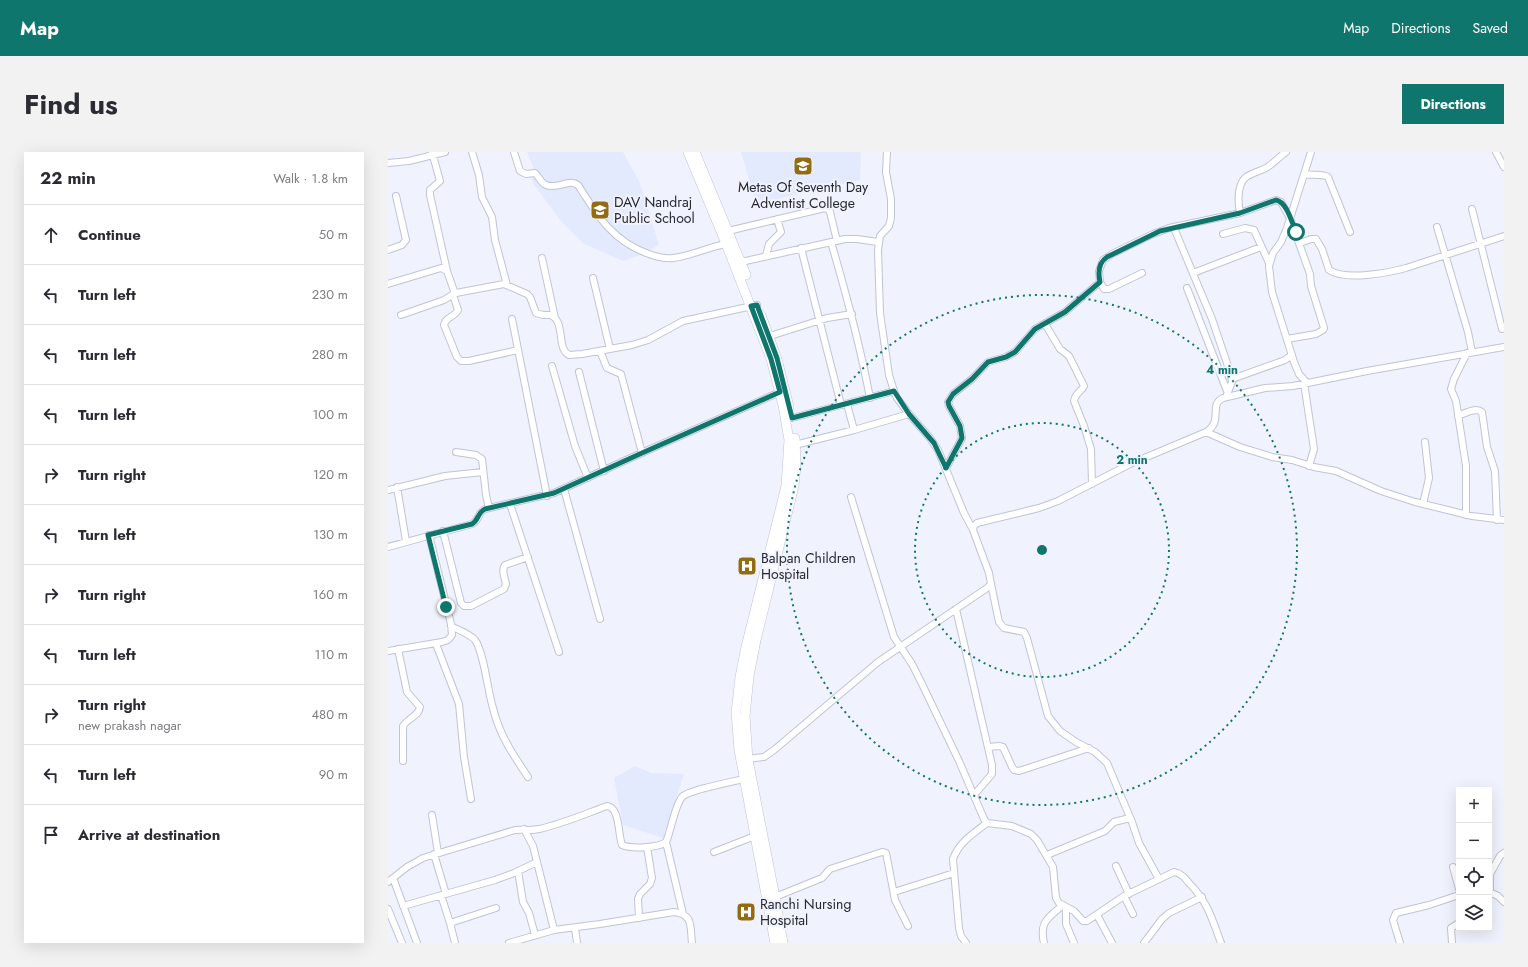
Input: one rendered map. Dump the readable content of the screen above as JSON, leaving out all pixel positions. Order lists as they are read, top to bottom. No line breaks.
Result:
{"places":{"school or university":["Metas Of Seventh Day Adventist College","DAV Nandraj Public School"],"hospital":["Balpan Children Hospital","Ranchi Nursing Hospital"]},"page":{"header":"Map","nav":["Map","Directions","Saved"],"title":"Find us","buttons":"Directions","heading":["22 min","Walk · 1.8 km"],"list":[["Continue","50 m"],["Turn left","230 m"],["Turn left","280 m"],["Turn left","100 m"],["Turn right","120 m"],["Turn left","130 m"],["Turn right","160 m"],["Turn left","110 m"],["Turn right","new prakash nagar","480 m"],["Turn left","90 m"],"Arrive at destination"],"map_buttons":["+","−"]},"rings":["4 min","2 min"]}
